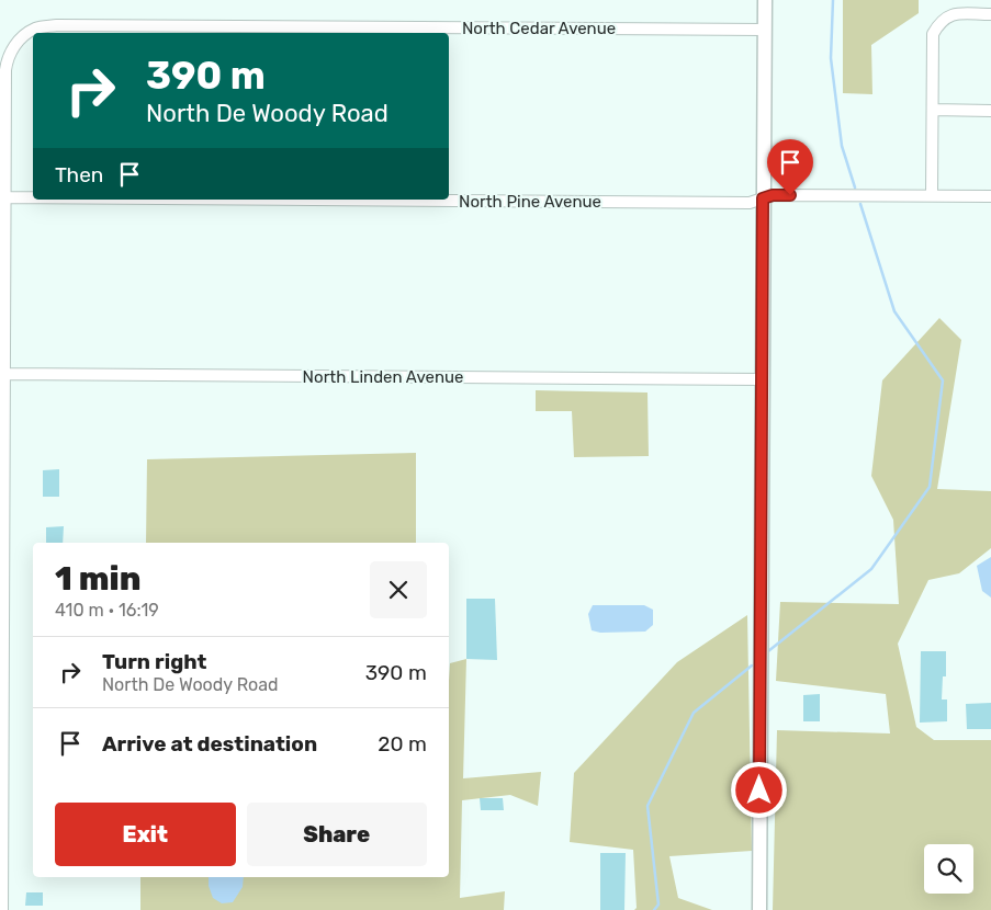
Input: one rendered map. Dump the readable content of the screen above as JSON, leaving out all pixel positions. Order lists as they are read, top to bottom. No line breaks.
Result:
{"streets":{"street":["North Cedar Avenue","North Pine Avenue","North Linden Avenue"]},"crossings":[["North Cedar Avenue","North Pine Avenue"]],"page":{"turn":["390 m","North De Woody Road"],"then":"Then","heading":["1 min","410 m · 16:19"],"list":[{"name":"Turn right","note":"North De Woody Road","value":"390 m"},{"name":"Arrive at destination","value":"20 m"}],"buttons":["Exit","Share"]}}
